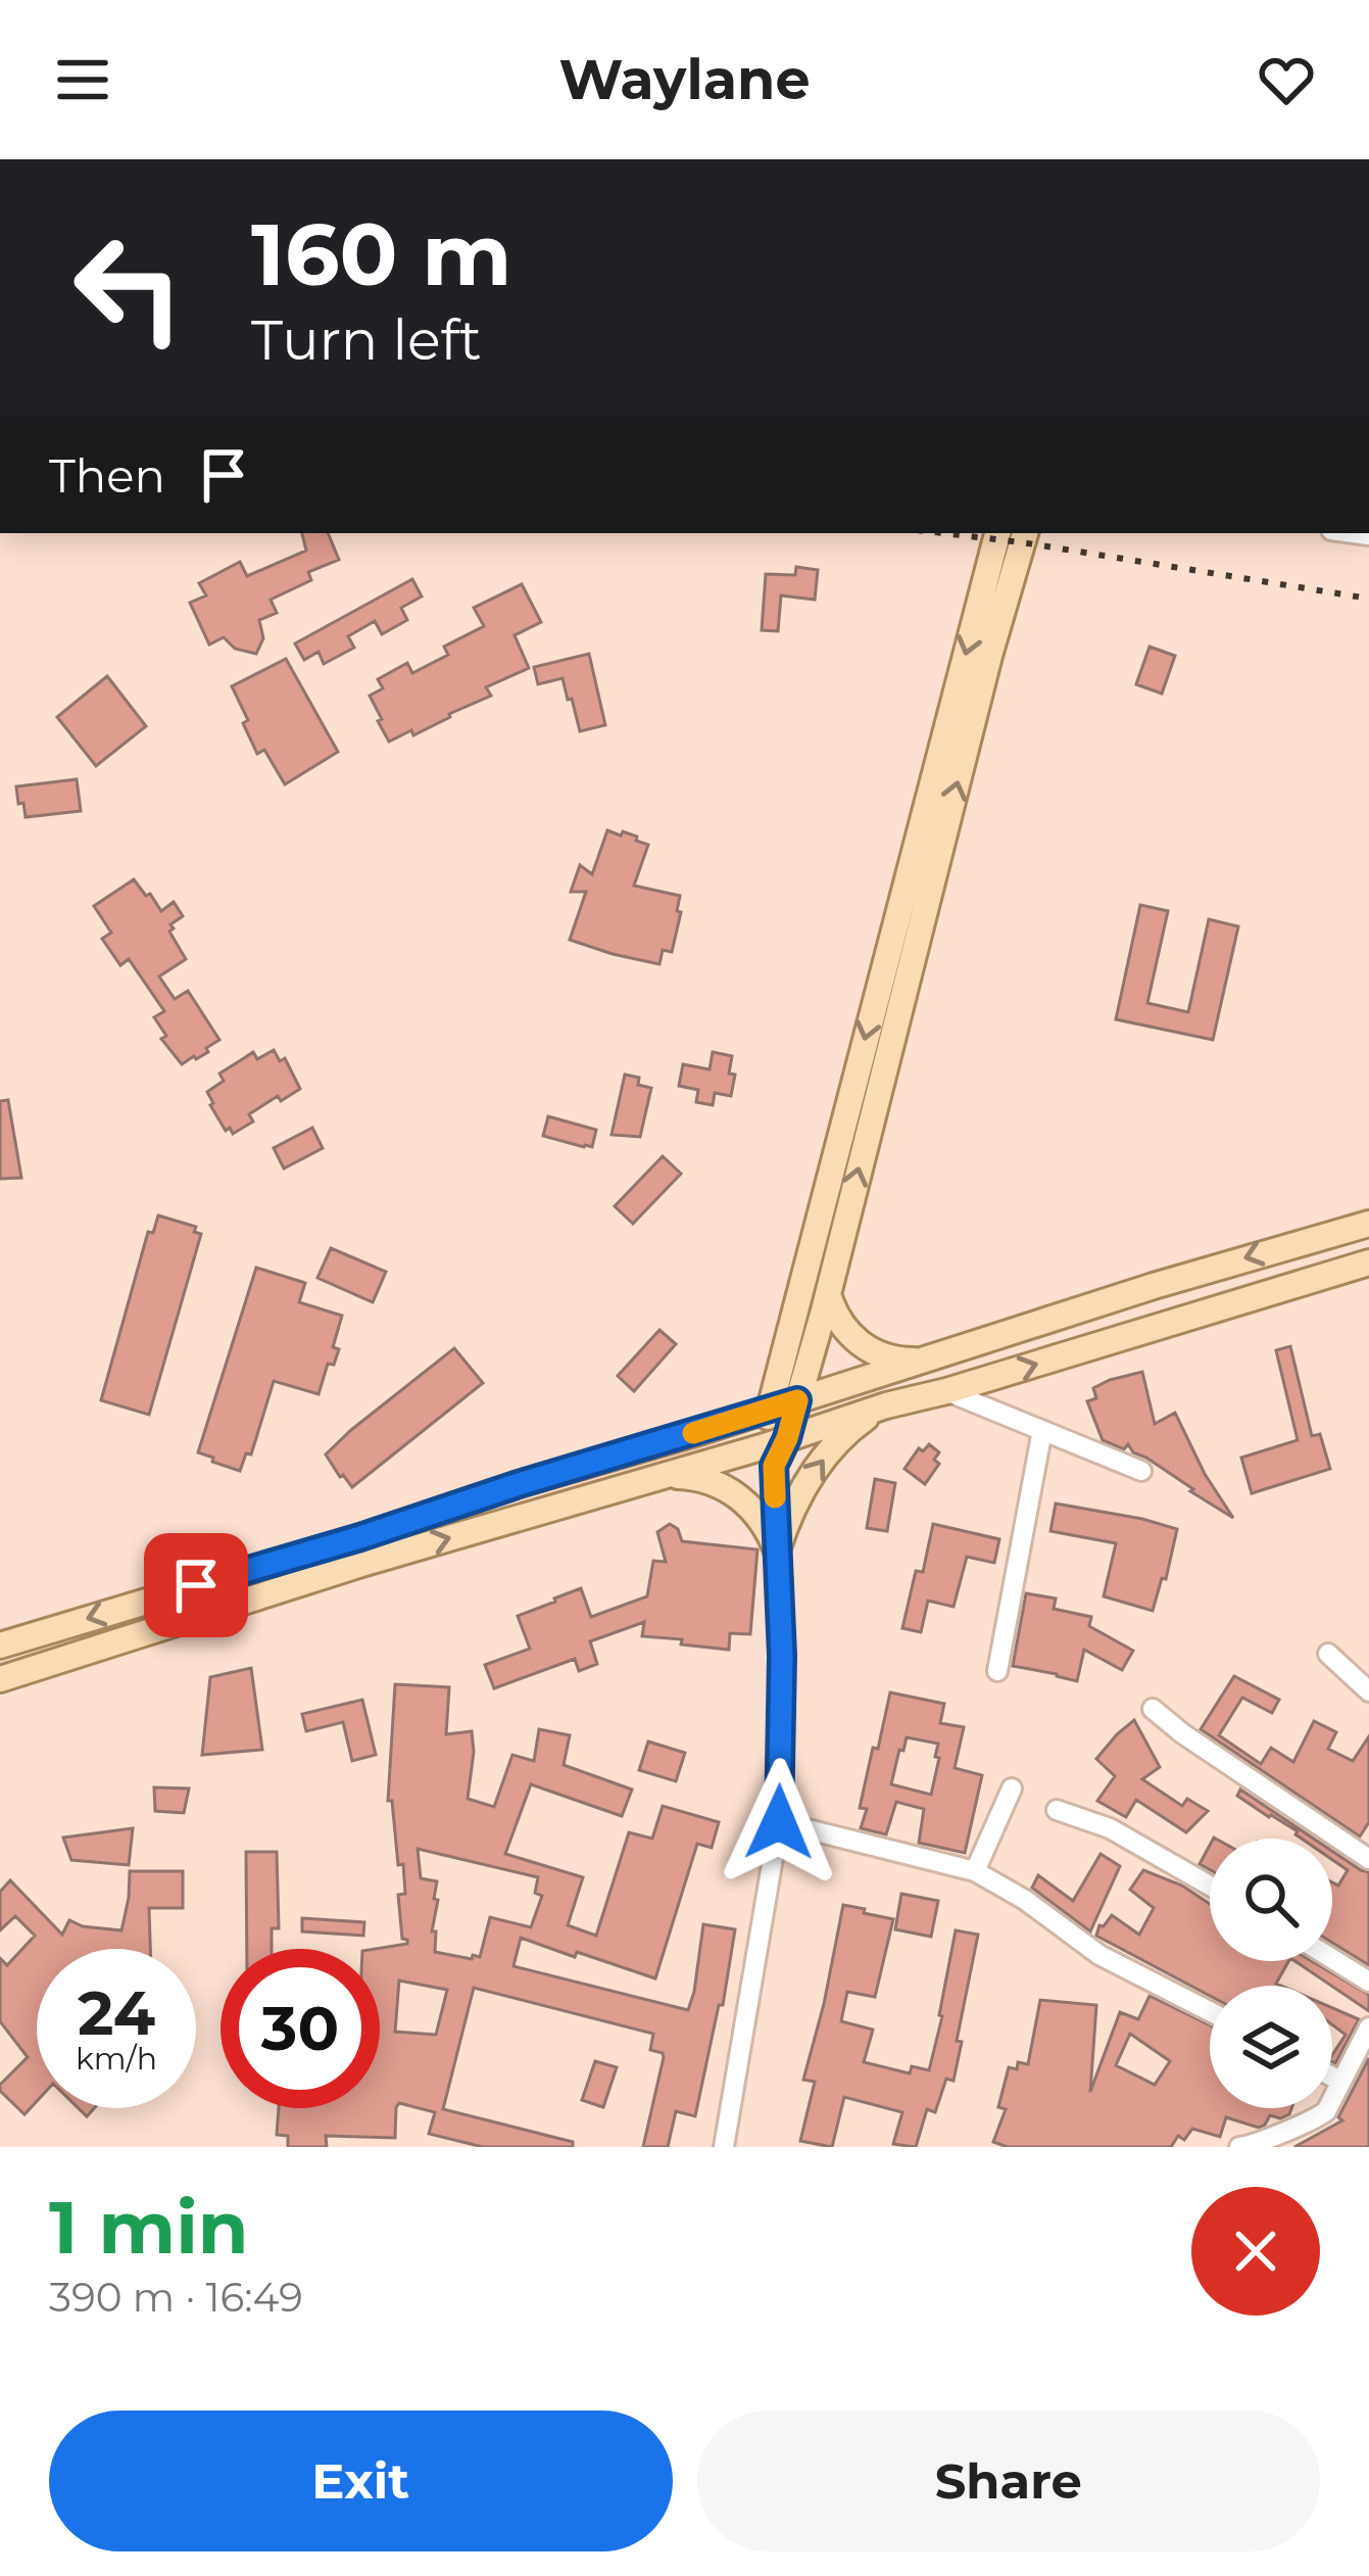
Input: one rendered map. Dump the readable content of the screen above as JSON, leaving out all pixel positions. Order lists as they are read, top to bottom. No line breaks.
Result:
{"page":{"header":"Waylane","turn":["160 m","Turn left"],"then":"Then","speed":"24 km/h","limit":"30","heading":["1 min","390 m · 16:49"],"buttons":["Exit","Share"]}}
